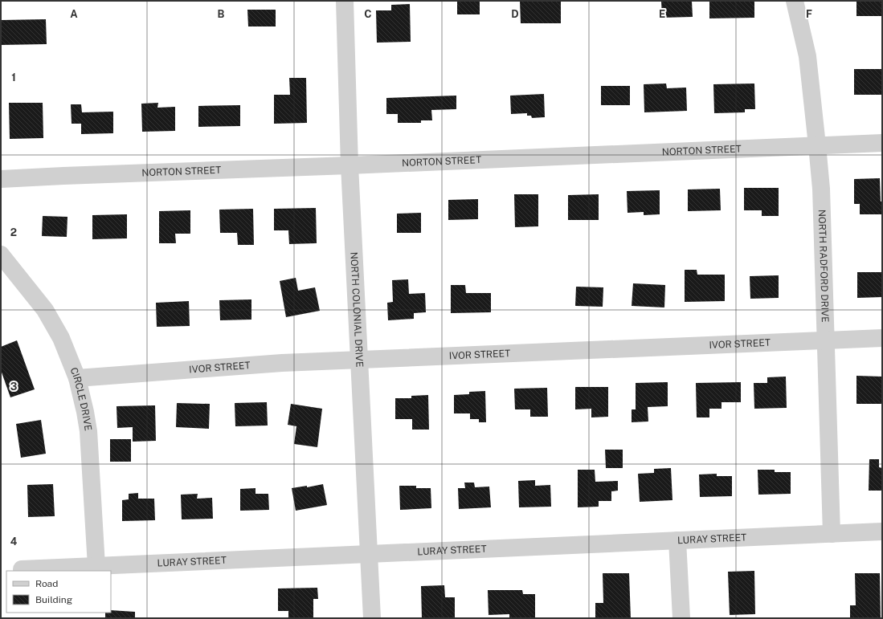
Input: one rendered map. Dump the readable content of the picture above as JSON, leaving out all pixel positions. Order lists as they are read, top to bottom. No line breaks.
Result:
{"streets":{"street":["NORTON STREET","NORTH RADFORD DRIVE","NORTH COLONIAL DRIVE","IVOR STREET","CIRCLE DRIVE","LURAY STREET"]},"crossings":[["NORTON STREET","NORTH RADFORD DRIVE"],["NORTON STREET","NORTH COLONIAL DRIVE"],["NORTH RADFORD DRIVE","IVOR STREET"],["NORTH RADFORD DRIVE","LURAY STREET"],["NORTH COLONIAL DRIVE","IVOR STREET"],["NORTH COLONIAL DRIVE","LURAY STREET"],["IVOR STREET","CIRCLE DRIVE"],["CIRCLE DRIVE","LURAY STREET"]],"legend":["Road","Building"],"grid":{"columns":["A","B","C","D","E","F"],"rows":["1","2","3","4"]}}
